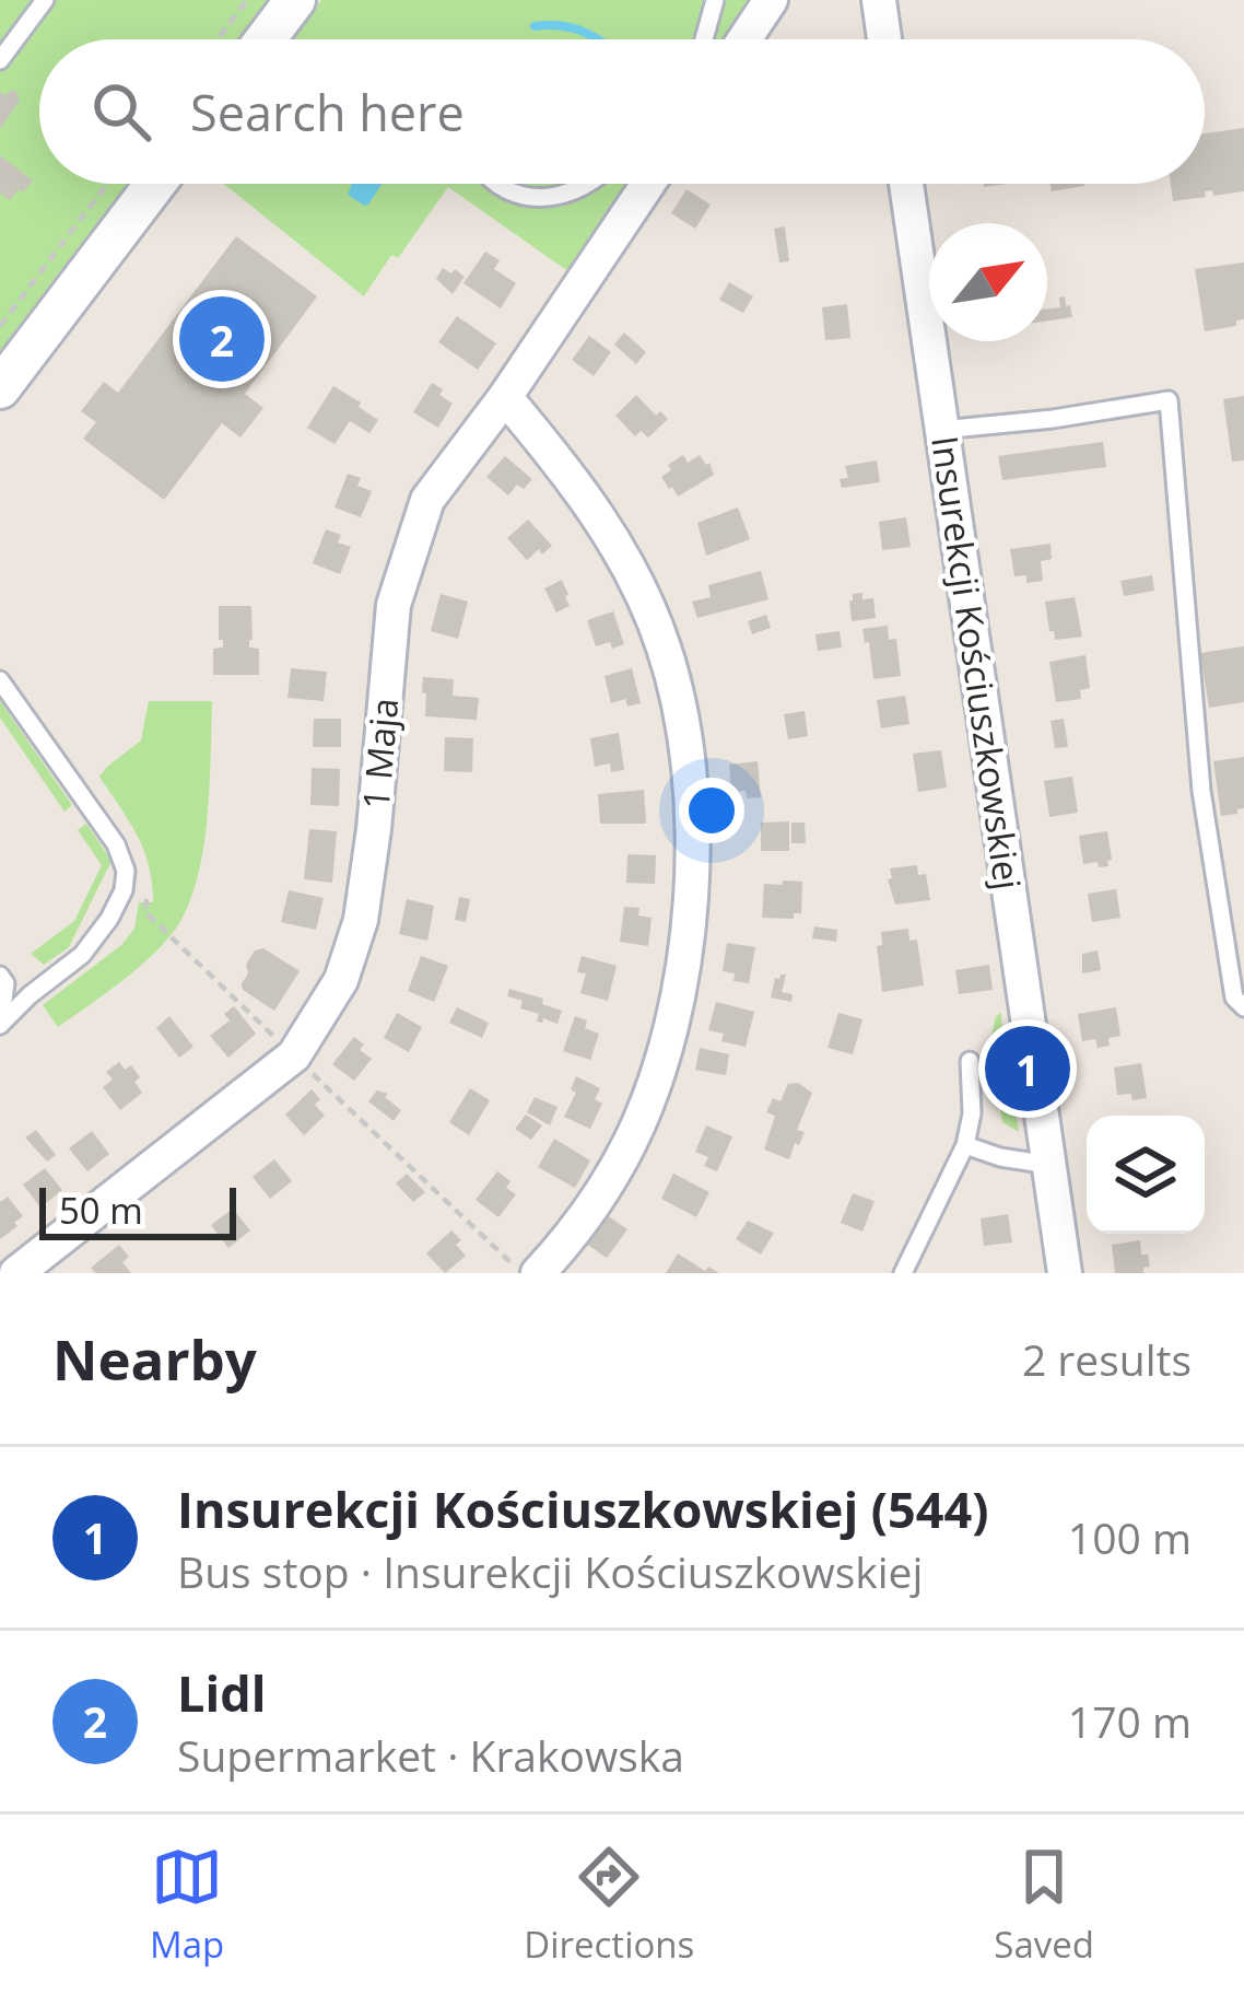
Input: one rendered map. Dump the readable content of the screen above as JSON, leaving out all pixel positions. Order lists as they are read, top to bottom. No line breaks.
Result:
{"streets":{"street":["Insurekcji Kościuszkowskiej","1 Maja"]},"scale_bar":"50 m","north":"top right","page":{"search":"Search here","pins":["2","1"],"scale":"50 m","heading":["Nearby","2 results"],"list":[{"mark":"1","name":"Insurekcji Kościuszkowskiej (544)","note":"Bus stop · Insurekcji Kościuszkowskiej","value":"100 m"},{"mark":"2","name":"Lidl","note":"Supermarket · Krakowska","value":"170 m"}],"nav":["Map","Directions","Saved"]}}
